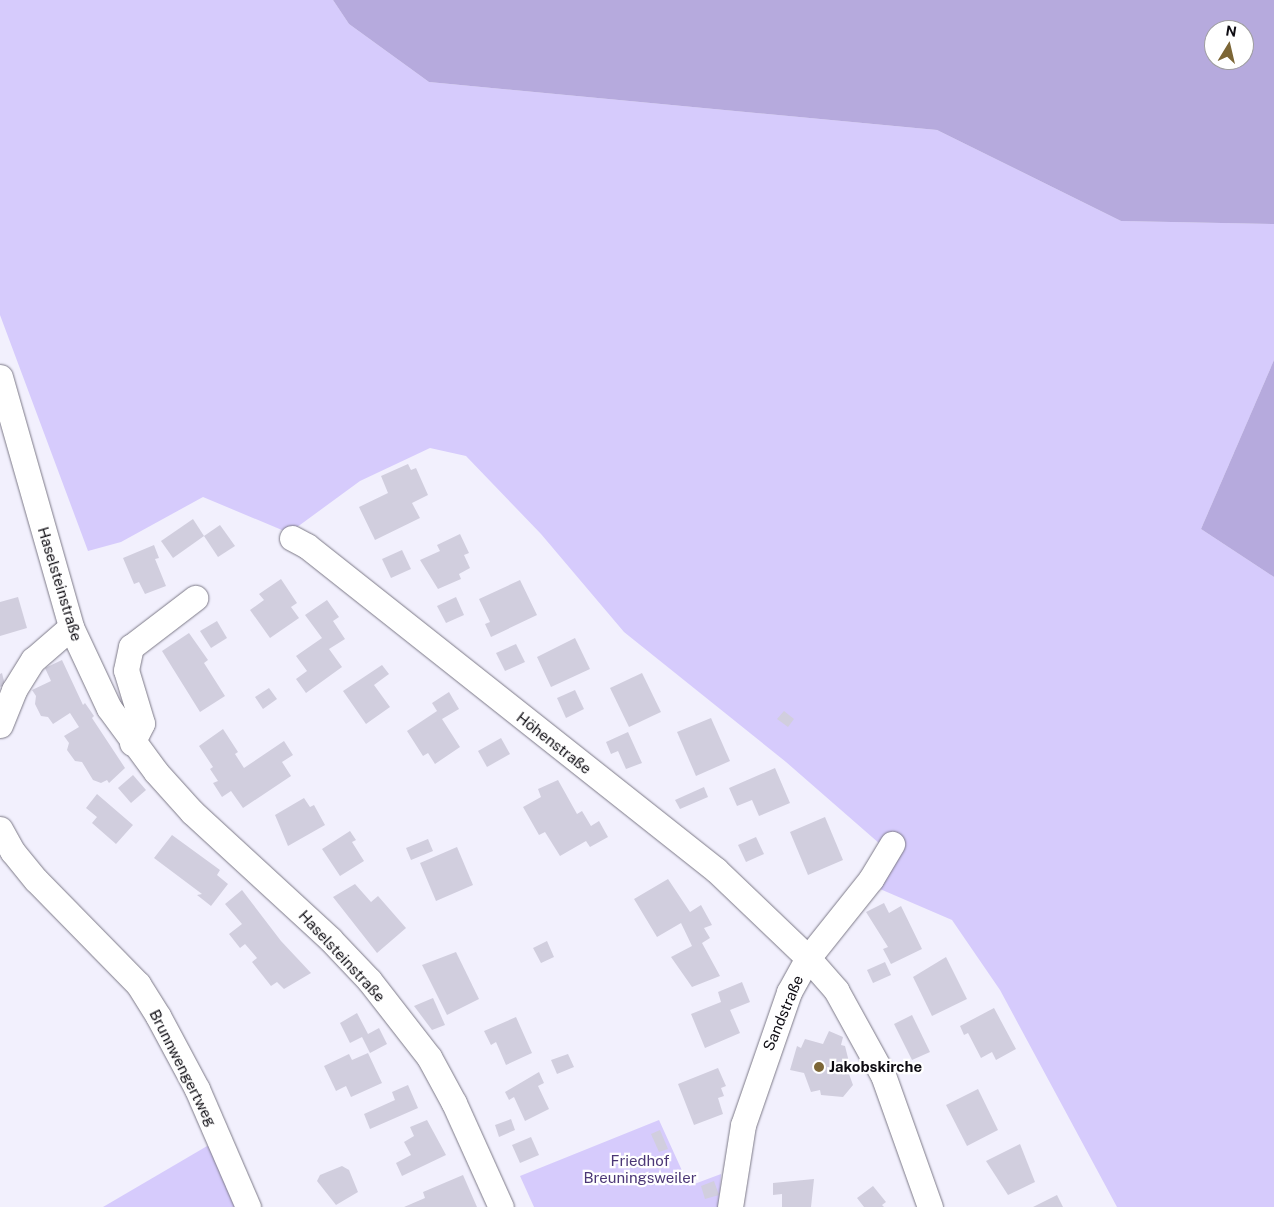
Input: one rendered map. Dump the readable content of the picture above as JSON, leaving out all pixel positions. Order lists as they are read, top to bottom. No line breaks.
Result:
{"streets":{"street":["Haselsteinstraße","Höhenstraße","Sandstraße","Brunnwengertweg"]},"crossings":[["Höhenstraße","Sandstraße"]],"parks":["Friedhof Breuningsweiler"],"places":["Jakobskirche"],"north":"top"}
